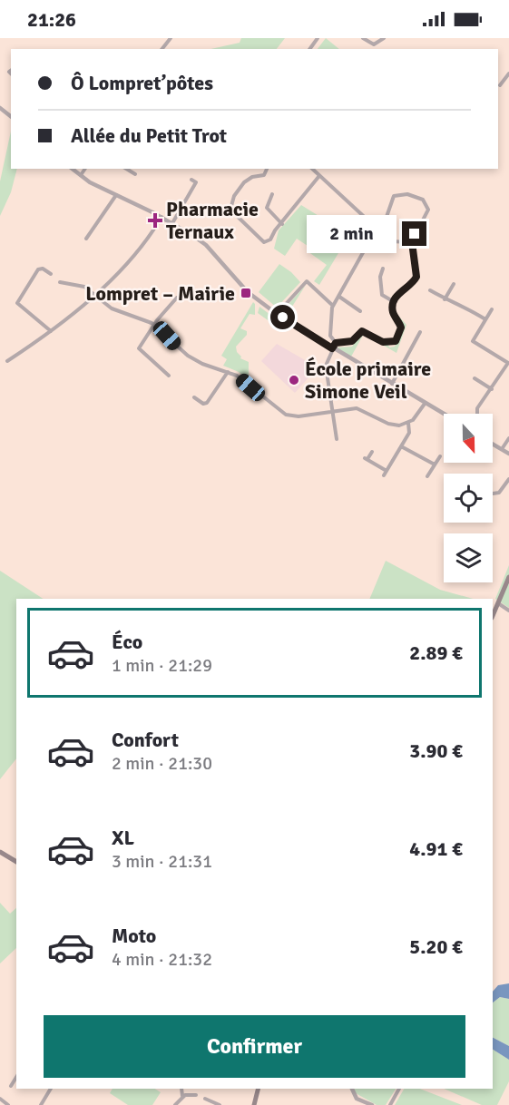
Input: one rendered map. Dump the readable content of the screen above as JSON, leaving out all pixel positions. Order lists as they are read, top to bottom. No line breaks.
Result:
{"places":{"health":["Pharmacie Ternaux"],"transit":["Lompret – Mairie"],"other":["École primaire Simone Veil"]},"north":"bottom","page":{"status":"21:26","banner":["Ô Lompret’pôtes","Allée du Petit Trot"],"bubble":"2 min","list":[{"name":"Éco","note":"1 min · 21:29","value":"2.89 €"},{"name":"Confort","note":"2 min · 21:30","value":"3.90 €"},{"name":"XL","note":"3 min · 21:31","value":"4.91 €"},{"name":"Moto","note":"4 min · 21:32","value":"5.20 €"}],"buttons":"Confirmer"}}
